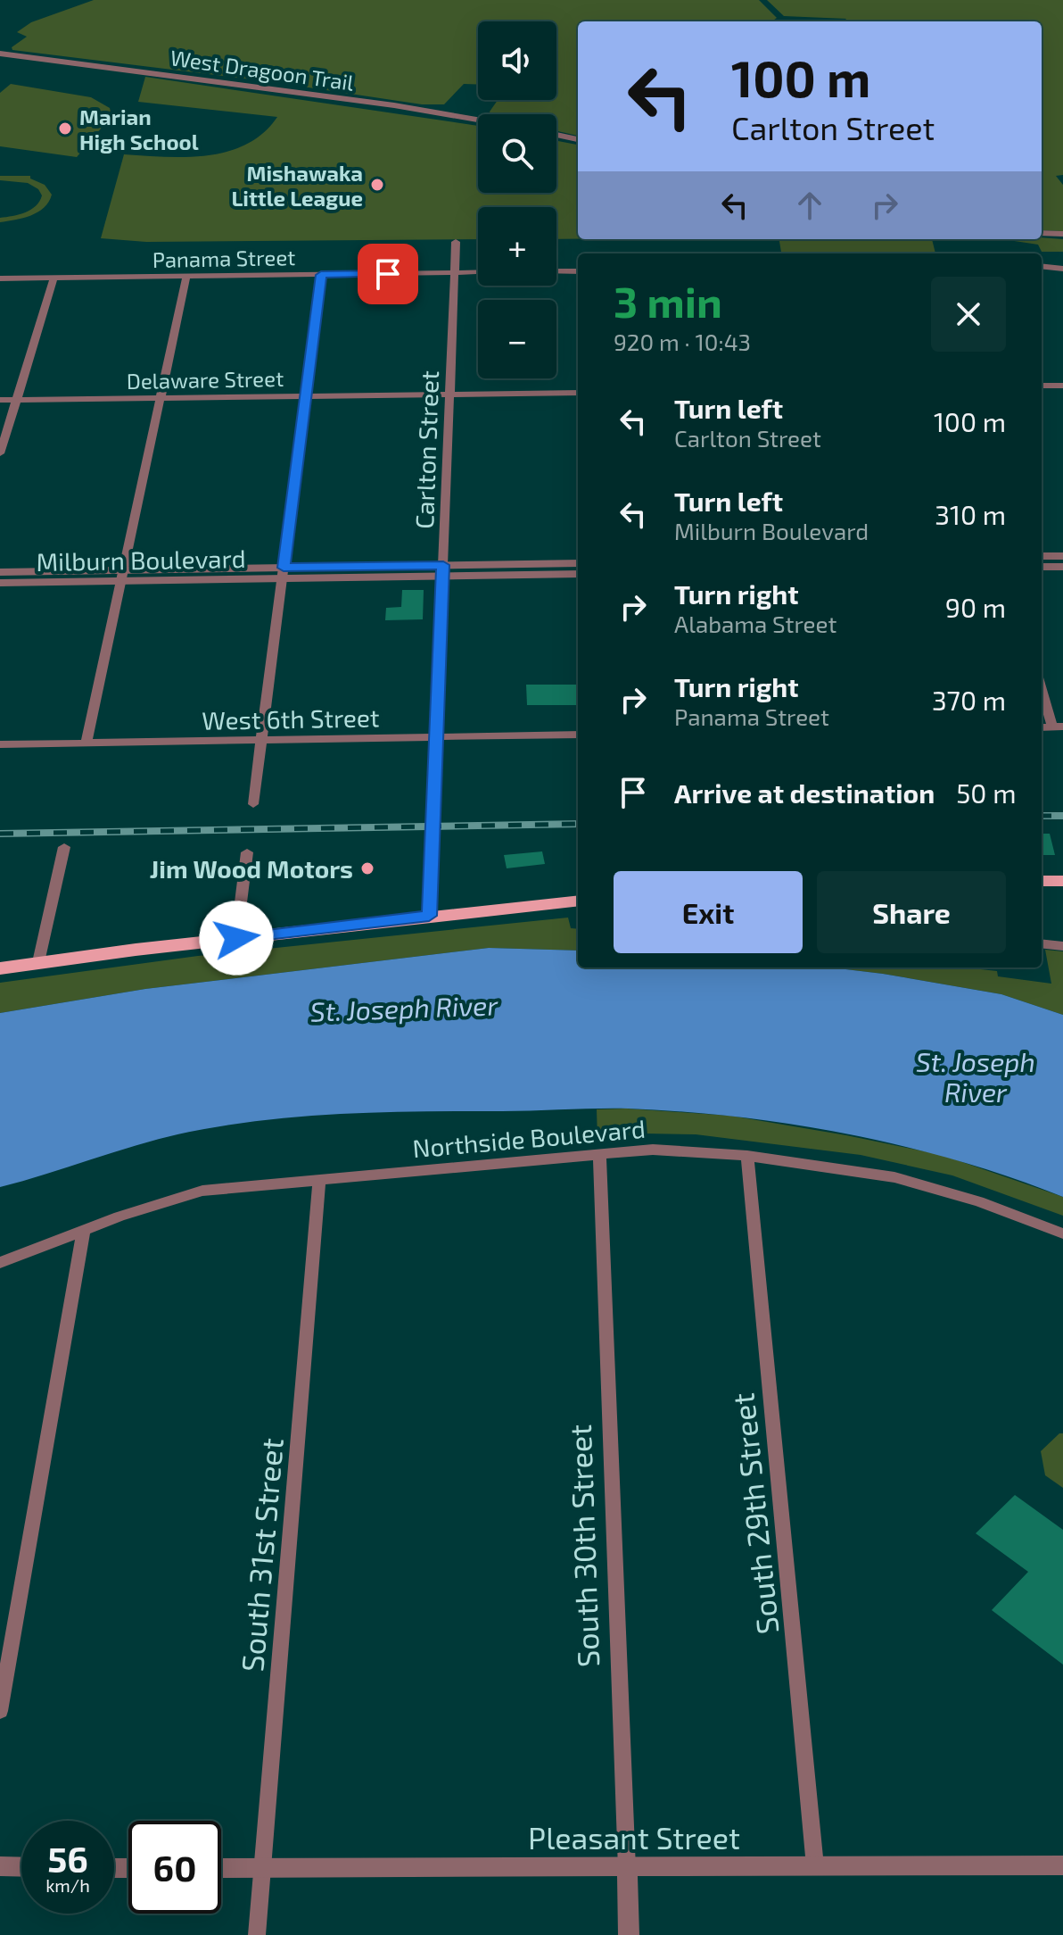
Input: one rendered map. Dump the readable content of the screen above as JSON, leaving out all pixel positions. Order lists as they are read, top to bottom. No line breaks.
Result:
{"streets":{"street":["West Dragoon Trail","Panama Street","Delaware Street","Carlton Street","Milburn Boulevard","West 6th Street","Northside Boulevard","South 29th Street","South 30th Street","South 31st Street","Pleasant Street"]},"crossings":[["Panama Street","Carlton Street"],["Delaware Street","Carlton Street"],["Carlton Street","Milburn Boulevard"],["Carlton Street","West 6th Street"],["Northside Boulevard","South 29th Street"],["Northside Boulevard","South 30th Street"],["Northside Boulevard","South 31st Street"],["South 29th Street","Pleasant Street"],["South 30th Street","Pleasant Street"],["South 31st Street","Pleasant Street"]],"water":["St. Joseph River"],"places":["Marian High School","Mishawaka Little League","Jim Wood Motors"],"page":{"map_buttons":["+","−"],"turn":["100 m","Carlton Street"],"heading":["3 min","920 m · 10:43"],"list":[{"name":"Turn left","note":"Carlton Street","value":"100 m"},{"name":"Turn left","note":"Milburn Boulevard","value":"310 m"},{"name":"Turn right","note":"Alabama Street","value":"90 m"},{"name":"Turn right","note":"Panama Street","value":"370 m"},{"name":"Arrive at destination","value":"50 m"}],"buttons":["Exit","Share"],"speed":"56 km/h","limit":"60"}}
